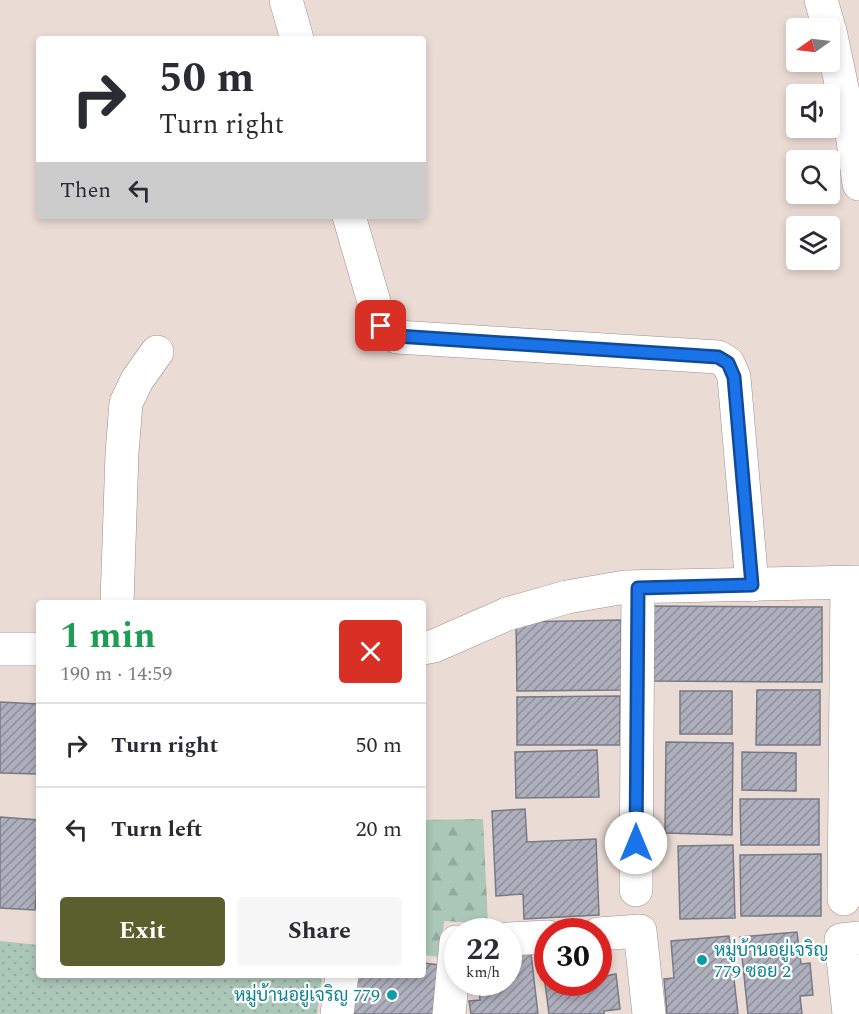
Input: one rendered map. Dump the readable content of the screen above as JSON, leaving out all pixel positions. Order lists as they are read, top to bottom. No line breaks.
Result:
{"places":["หมู่บ้านอยู่เจริญ 779 ซอย 2","หมู่บ้านอยู่เจริญ 779"],"north":"left","page":{"turn":["50 m","Turn right"],"then":"Then","heading":["1 min","190 m · 14:59"],"list":[{"name":"Turn right","value":"50 m"},{"name":"Turn left","value":"20 m"}],"buttons":["Exit","Share"],"speed":"22 km/h","limit":"30"}}
